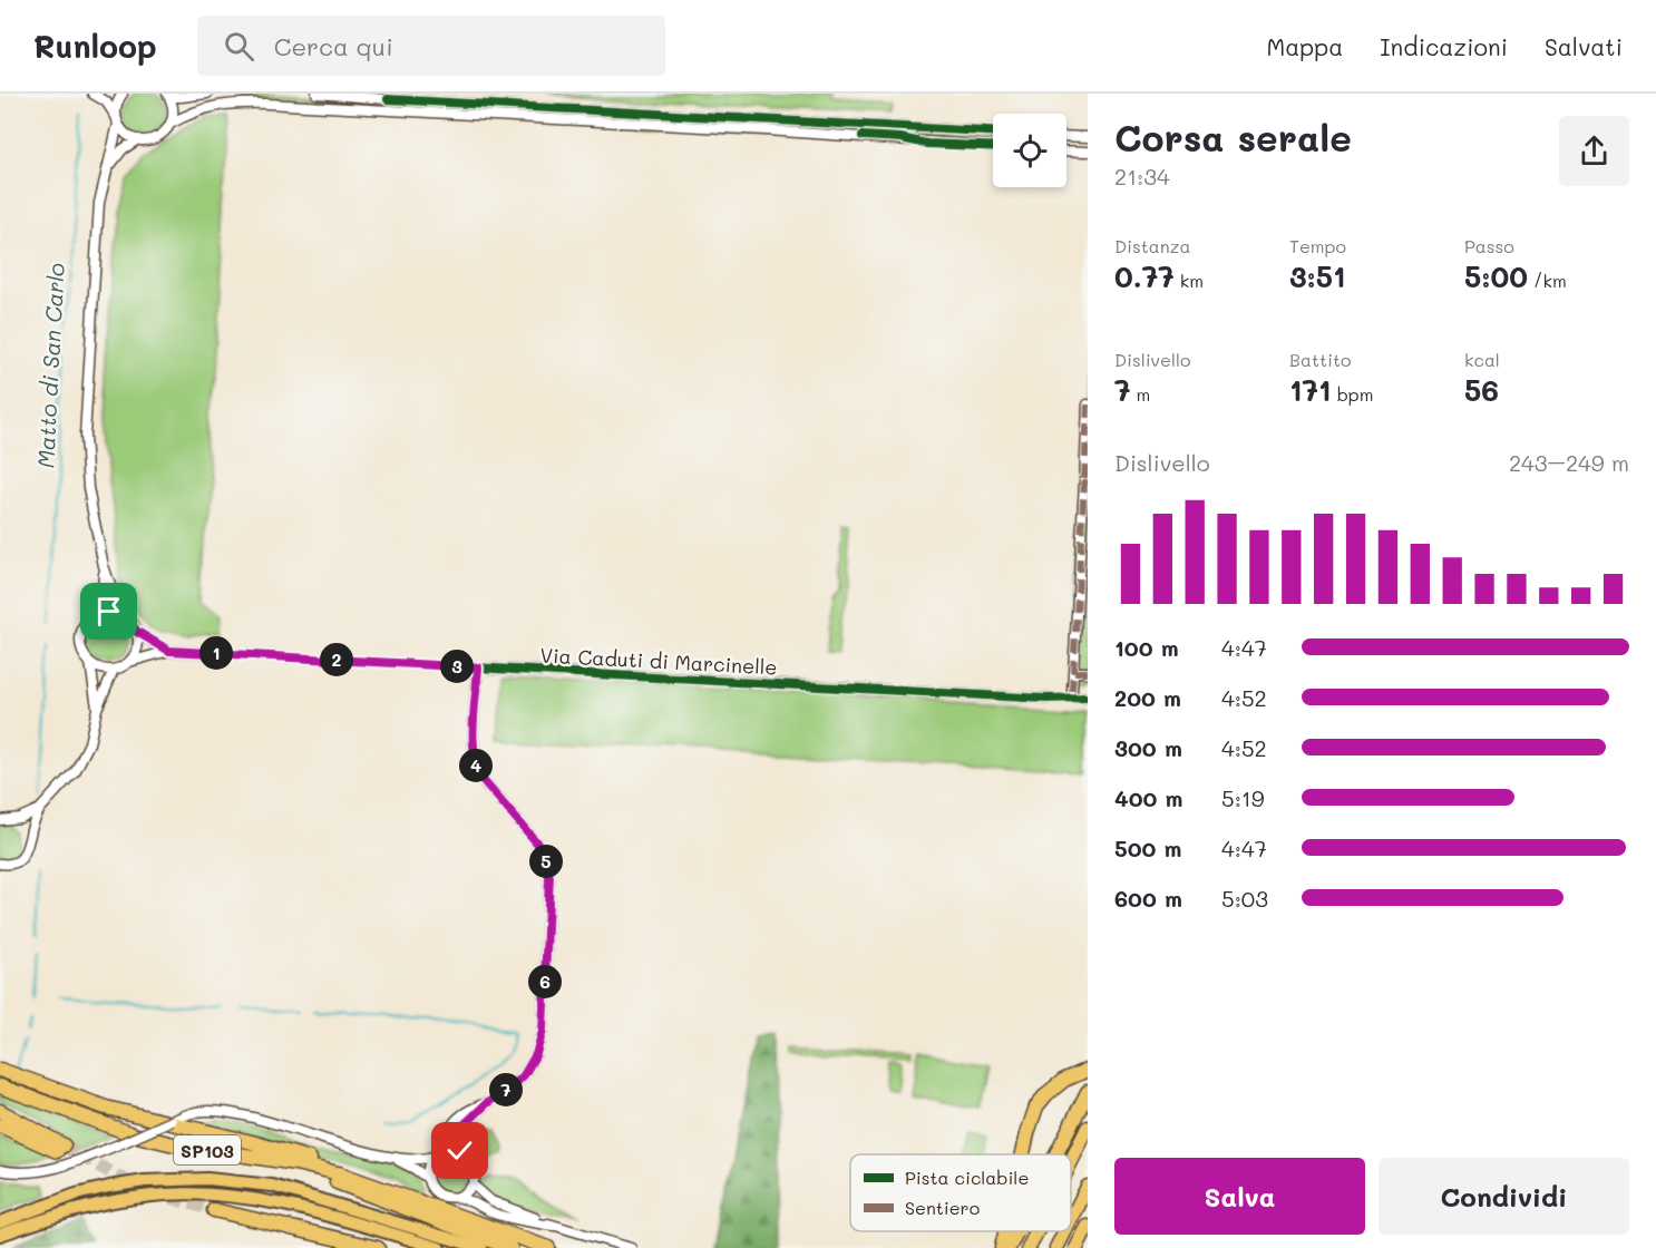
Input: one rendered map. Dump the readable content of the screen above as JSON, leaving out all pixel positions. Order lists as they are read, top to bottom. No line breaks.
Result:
{"streets":{"highway":["SP103"],"street":["Via Caduti di Marcinelle"]},"water":["Matto di San Carlo"],"legend":["Pista ciclabile","Sentiero"],"page":{"header":"Runloop","search":"Cerca qui","nav":["Mappa","Indicazioni","Salvati"],"heading":["Corsa serale","21:34"],"stats":[["Distanza","0.77 km"],["Tempo","3:51"],["Passo","5:00 /km"],["Dislivello","7 m"],["Battito","171 bpm"],["kcal","56"]],"chart":["Dislivello","243–249 m"],"list":[{"name":"100 m","note":"4:47"},{"name":"200 m","note":"4:52"},{"name":"300 m","note":"4:52"},{"name":"400 m","note":"5:19"},{"name":"500 m","note":"4:47"},{"name":"600 m","note":"5:03"}],"pins":["1","2","3","4","5","6","7"],"buttons":["Salva","Condividi"]}}
